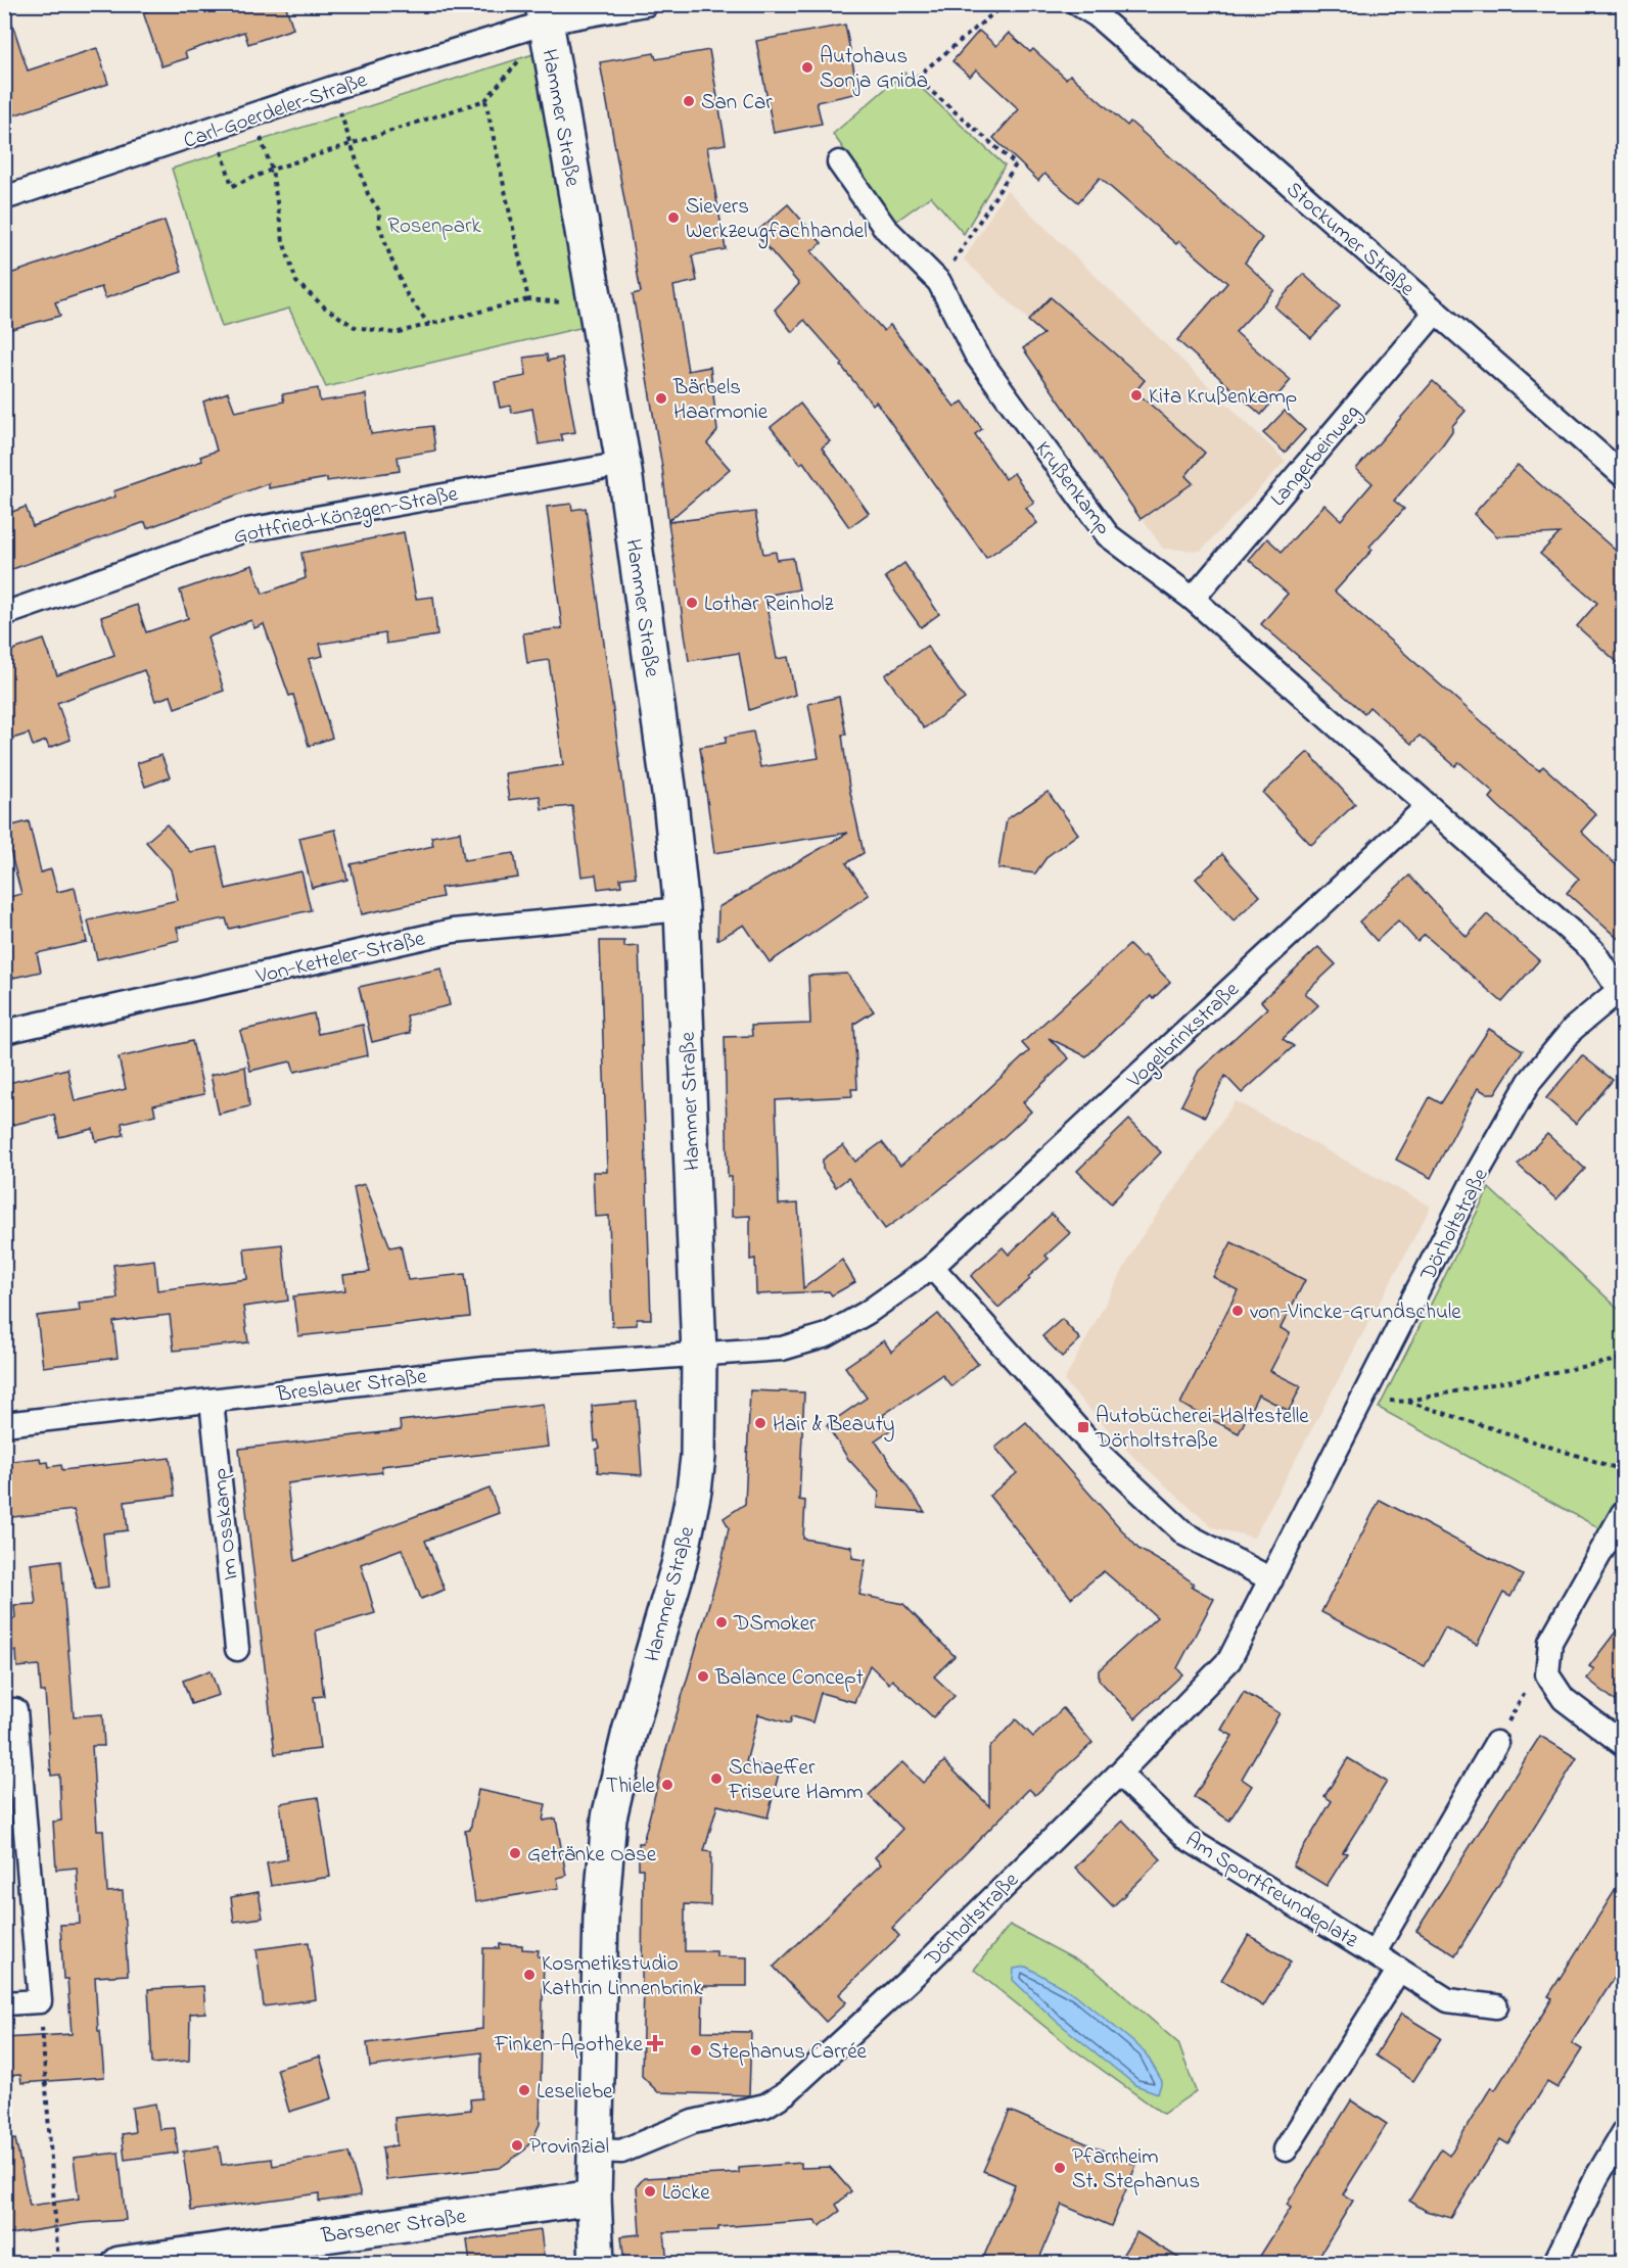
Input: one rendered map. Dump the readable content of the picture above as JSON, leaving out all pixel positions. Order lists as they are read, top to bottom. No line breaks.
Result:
{"streets":{"main road":["Hammer Straße","Barsener Straße"],"street":["Carl-Goerdeler-Straße","Stockumer Straße","Langerbeinweg","Krußenkamp","Gottfried-Könzgen-Straße","Von-Ketteler-Straße","Vogelbrinkstraße","Dörholtstraße","Breslauer Straße","Im Osskamp","Am Sportfreundeplatz"]},"crossings":[["Carl-Goerdeler-Straße","Hammer Straße"],["Hammer Straße","Gottfried-Könzgen-Straße"],["Hammer Straße","Von-Ketteler-Straße"],["Hammer Straße","Vogelbrinkstraße"],["Hammer Straße","Dörholtstraße"],["Hammer Straße","Breslauer Straße"],["Hammer Straße","Barsener Straße"],["Stockumer Straße","Langerbeinweg"],["Langerbeinweg","Krußenkamp"],["Krußenkamp","Vogelbrinkstraße"],["Vogelbrinkstraße","Breslauer Straße"],["Dörholtstraße","Am Sportfreundeplatz"],["Breslauer Straße","Im Osskamp"]],"parks":["Rosenpark"],"places":{"other":["Autohaus Sonja Gnida","San Car","Sievers Werkzeugfachhandel","Kita Krußenkamp","Bärbels Haarmonie","Lothar Reinholz","von-Vincke-Grundschule","Hair & Beauty","DSmoker","Balance Concept","Schaeffer Friseure Hamm","Thiele","Getränke Oase","Kosmetikstudio Kathrin Linnenbrink","Stephanus Carrée","Leseliebe","Provinzial","Pfarrheim St. Stephanus","Löcke"],"transit":["Autobücherei-Haltestelle Dörholtstraße"],"health":["Finken-Apotheke"]}}
